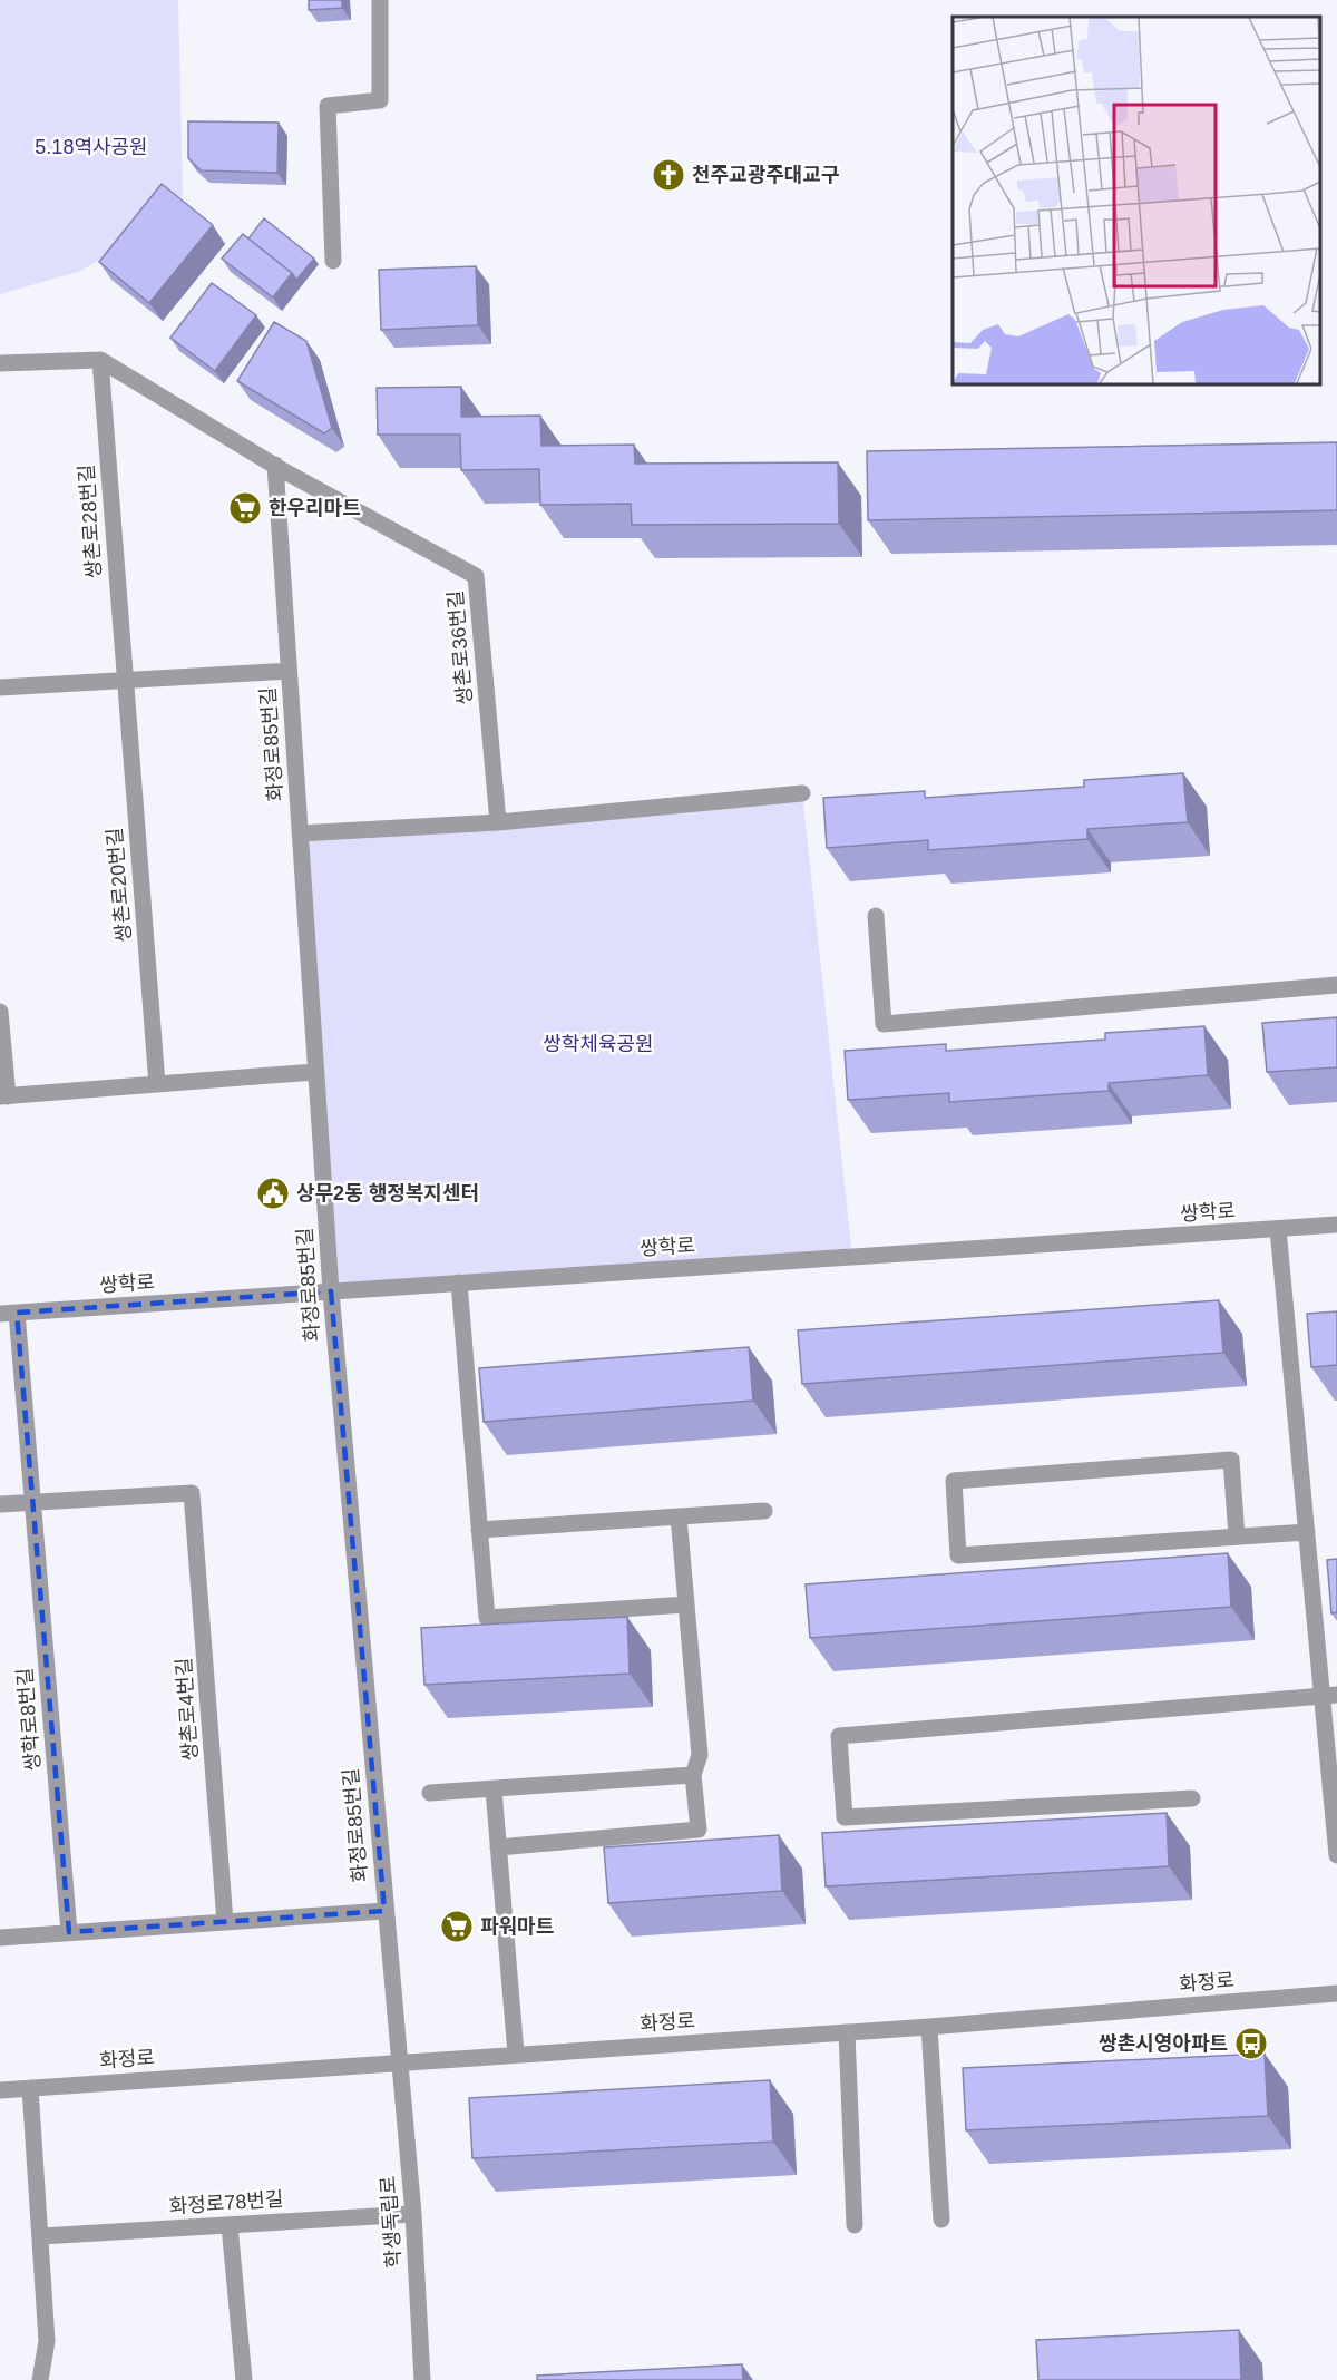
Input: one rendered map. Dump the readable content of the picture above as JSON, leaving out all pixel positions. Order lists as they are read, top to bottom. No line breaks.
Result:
{"streets":{"street":["쌍촌로28번길","쌍촌로36번길","화정로85번길","쌍촌로20번길","쌍학로","쌍촌로4번길","쌍학로8번길","화정로","화정로78번길","학생독립로"]},"crossings":[["쌍촌로28번길","쌍촌로36번길"],["쌍촌로28번길","쌍촌로20번길"],["쌍촌로36번길","화정로85번길"],["화정로85번길","쌍학로"],["화정로85번길","화정로"],["화정로85번길","학생독립로"],["쌍학로","쌍학로8번길"],["쌍촌로4번길","쌍학로8번길"],["화정로","학생독립로"],["화정로78번길","학생독립로"]],"parks":["5.18역사공원","쌍학체육공원"],"places":{"church":["천주교광주대교구"],"supermarket":["한우리마트","파워마트"],"public building":["상무2동 행정복지센터"],"bus stop":["쌍촌시영아파트"]}}
